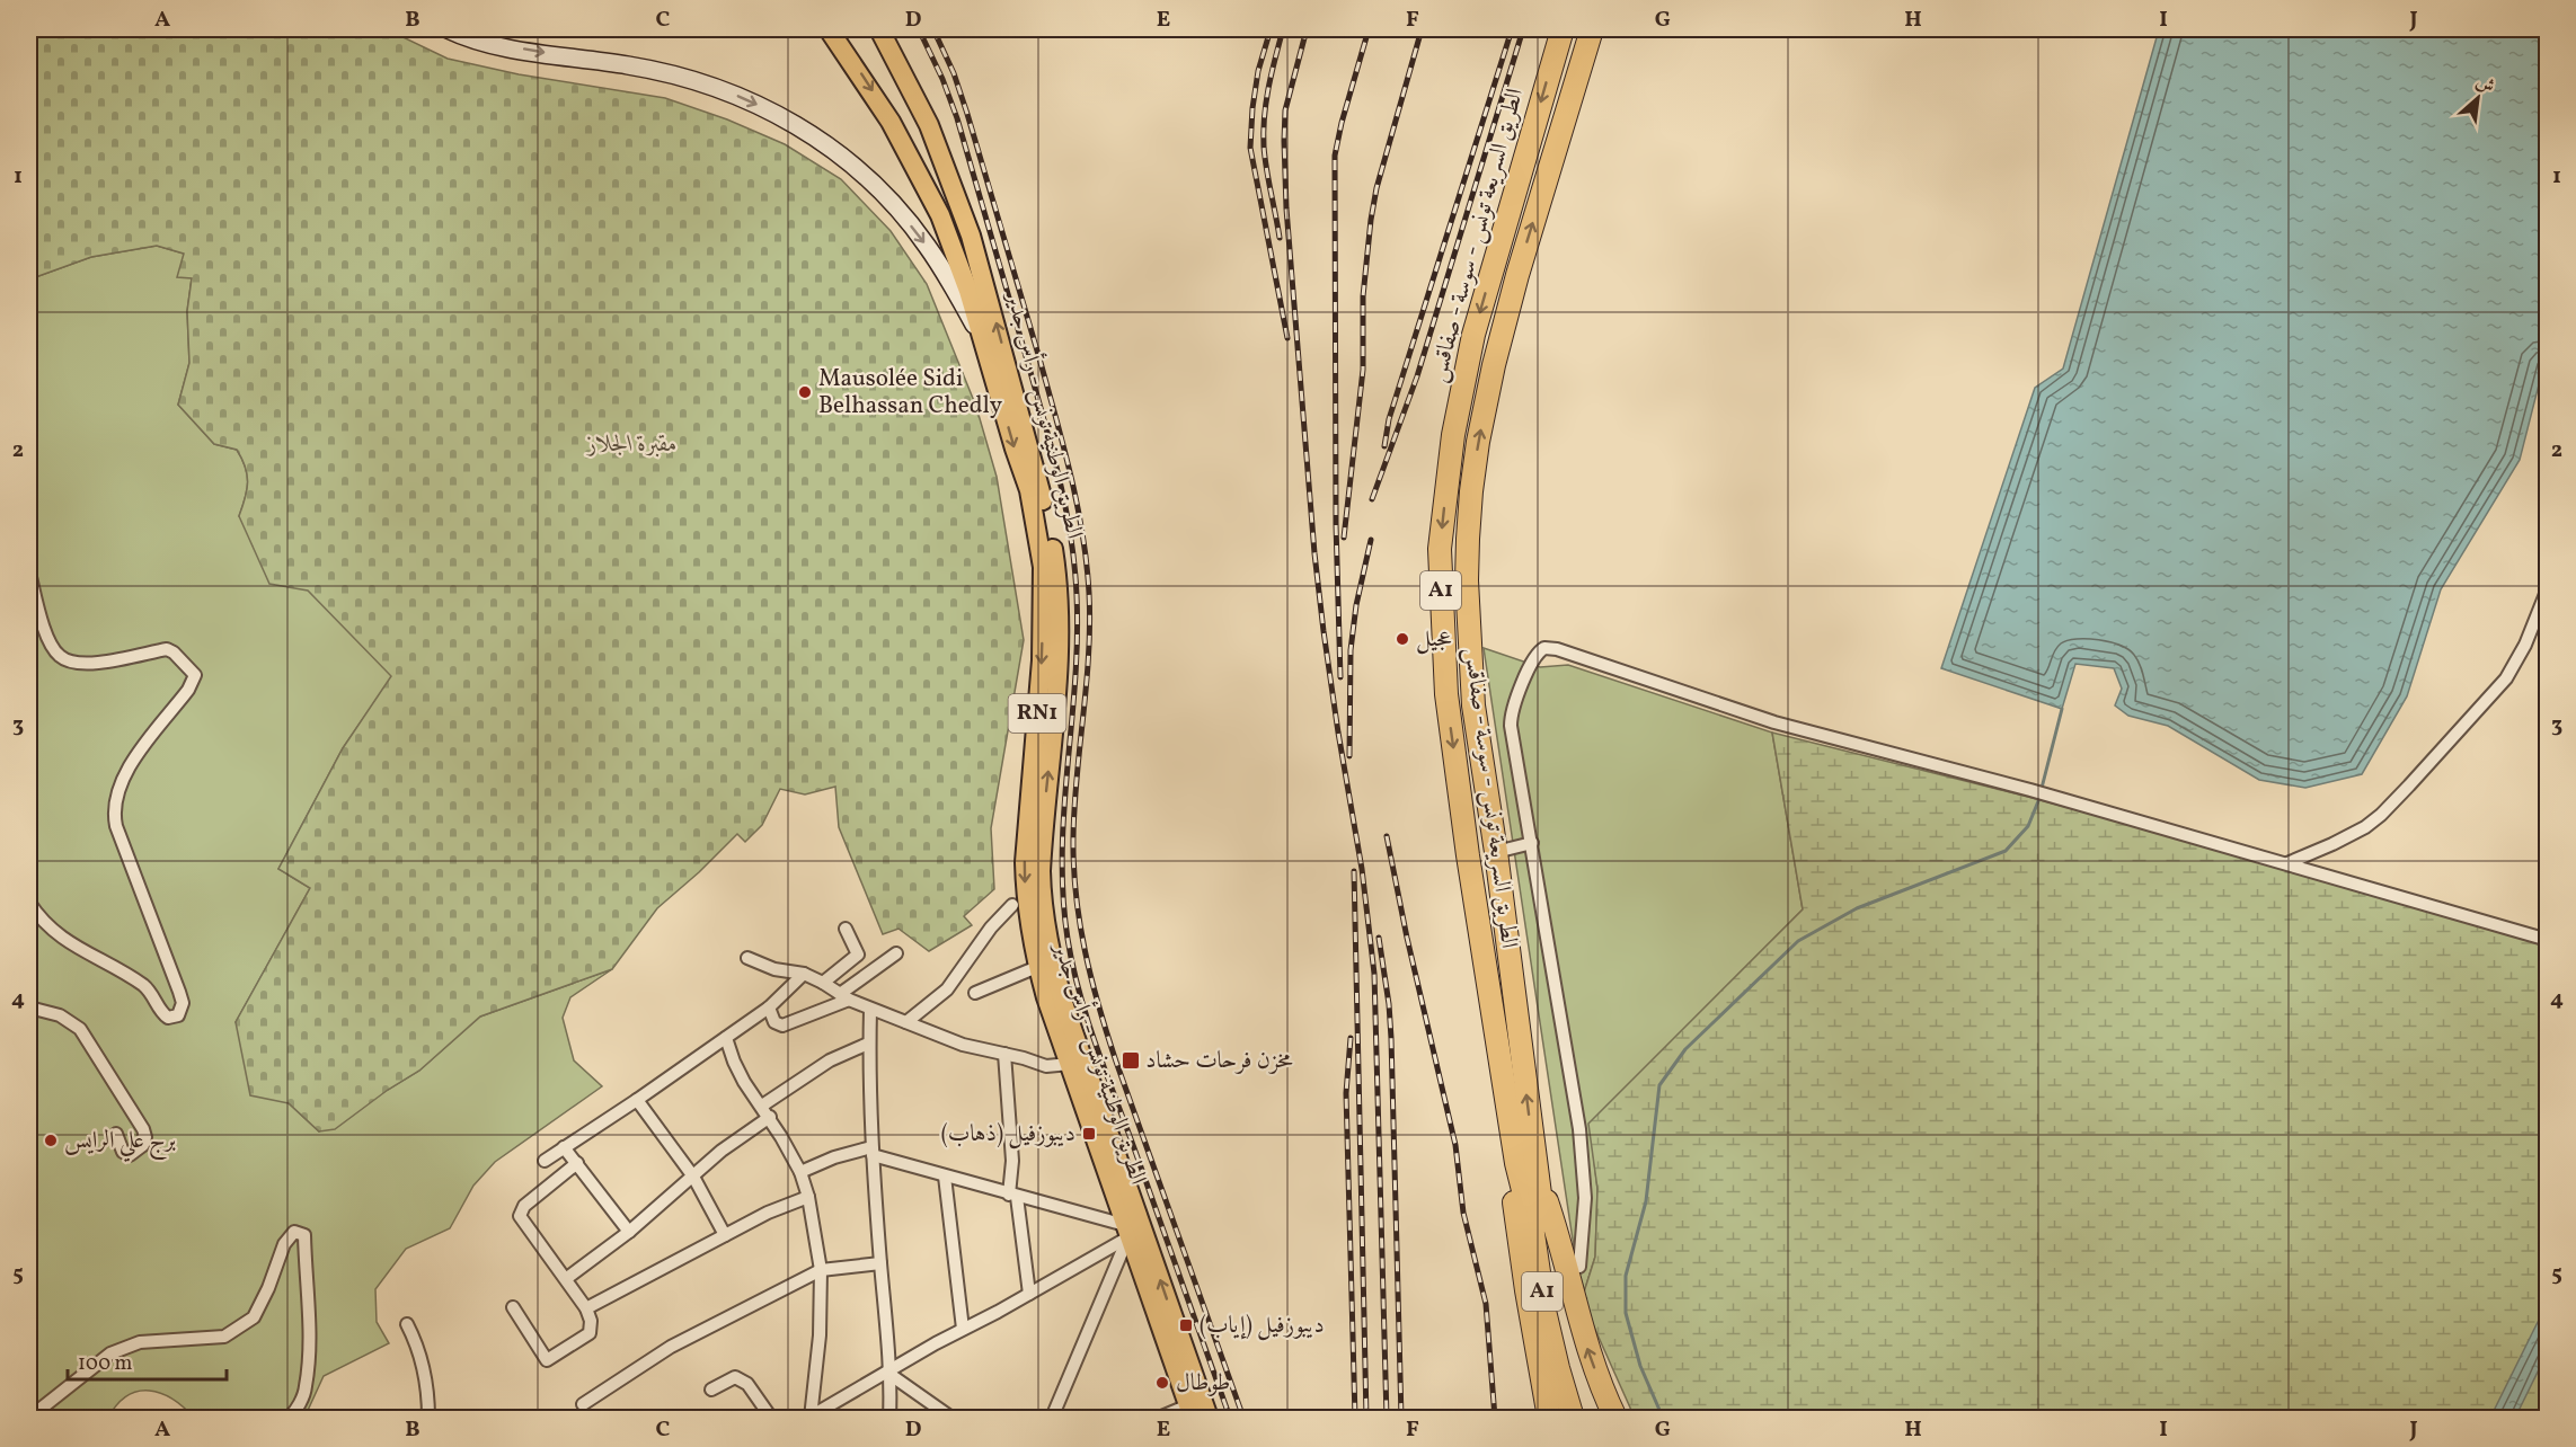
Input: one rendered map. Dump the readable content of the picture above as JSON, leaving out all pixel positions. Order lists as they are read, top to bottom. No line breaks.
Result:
{"streets":{"highway":["الطريق السريعة تونس - سوسة - صفاقس","A1"],"main road":["الطريق الوطنية تونس - رأس جدير","RN1"]},"parks":["مقبرة الجلاز"],"places":{"other":["Mausolée Sidi Belhassan Chedly","عجيل","برج علي الرايس","طوطال"],"transit":["مخزن فرحات حشاد","ديبوزفيل (ذهاب)","ديبوزفيل (إياب)"]},"scale_bar":"100 m","north":"top right","grid":{"columns":["A","B","C","D","E","F","G","H","I","J"],"rows":["1","2","3","4","5"]}}
